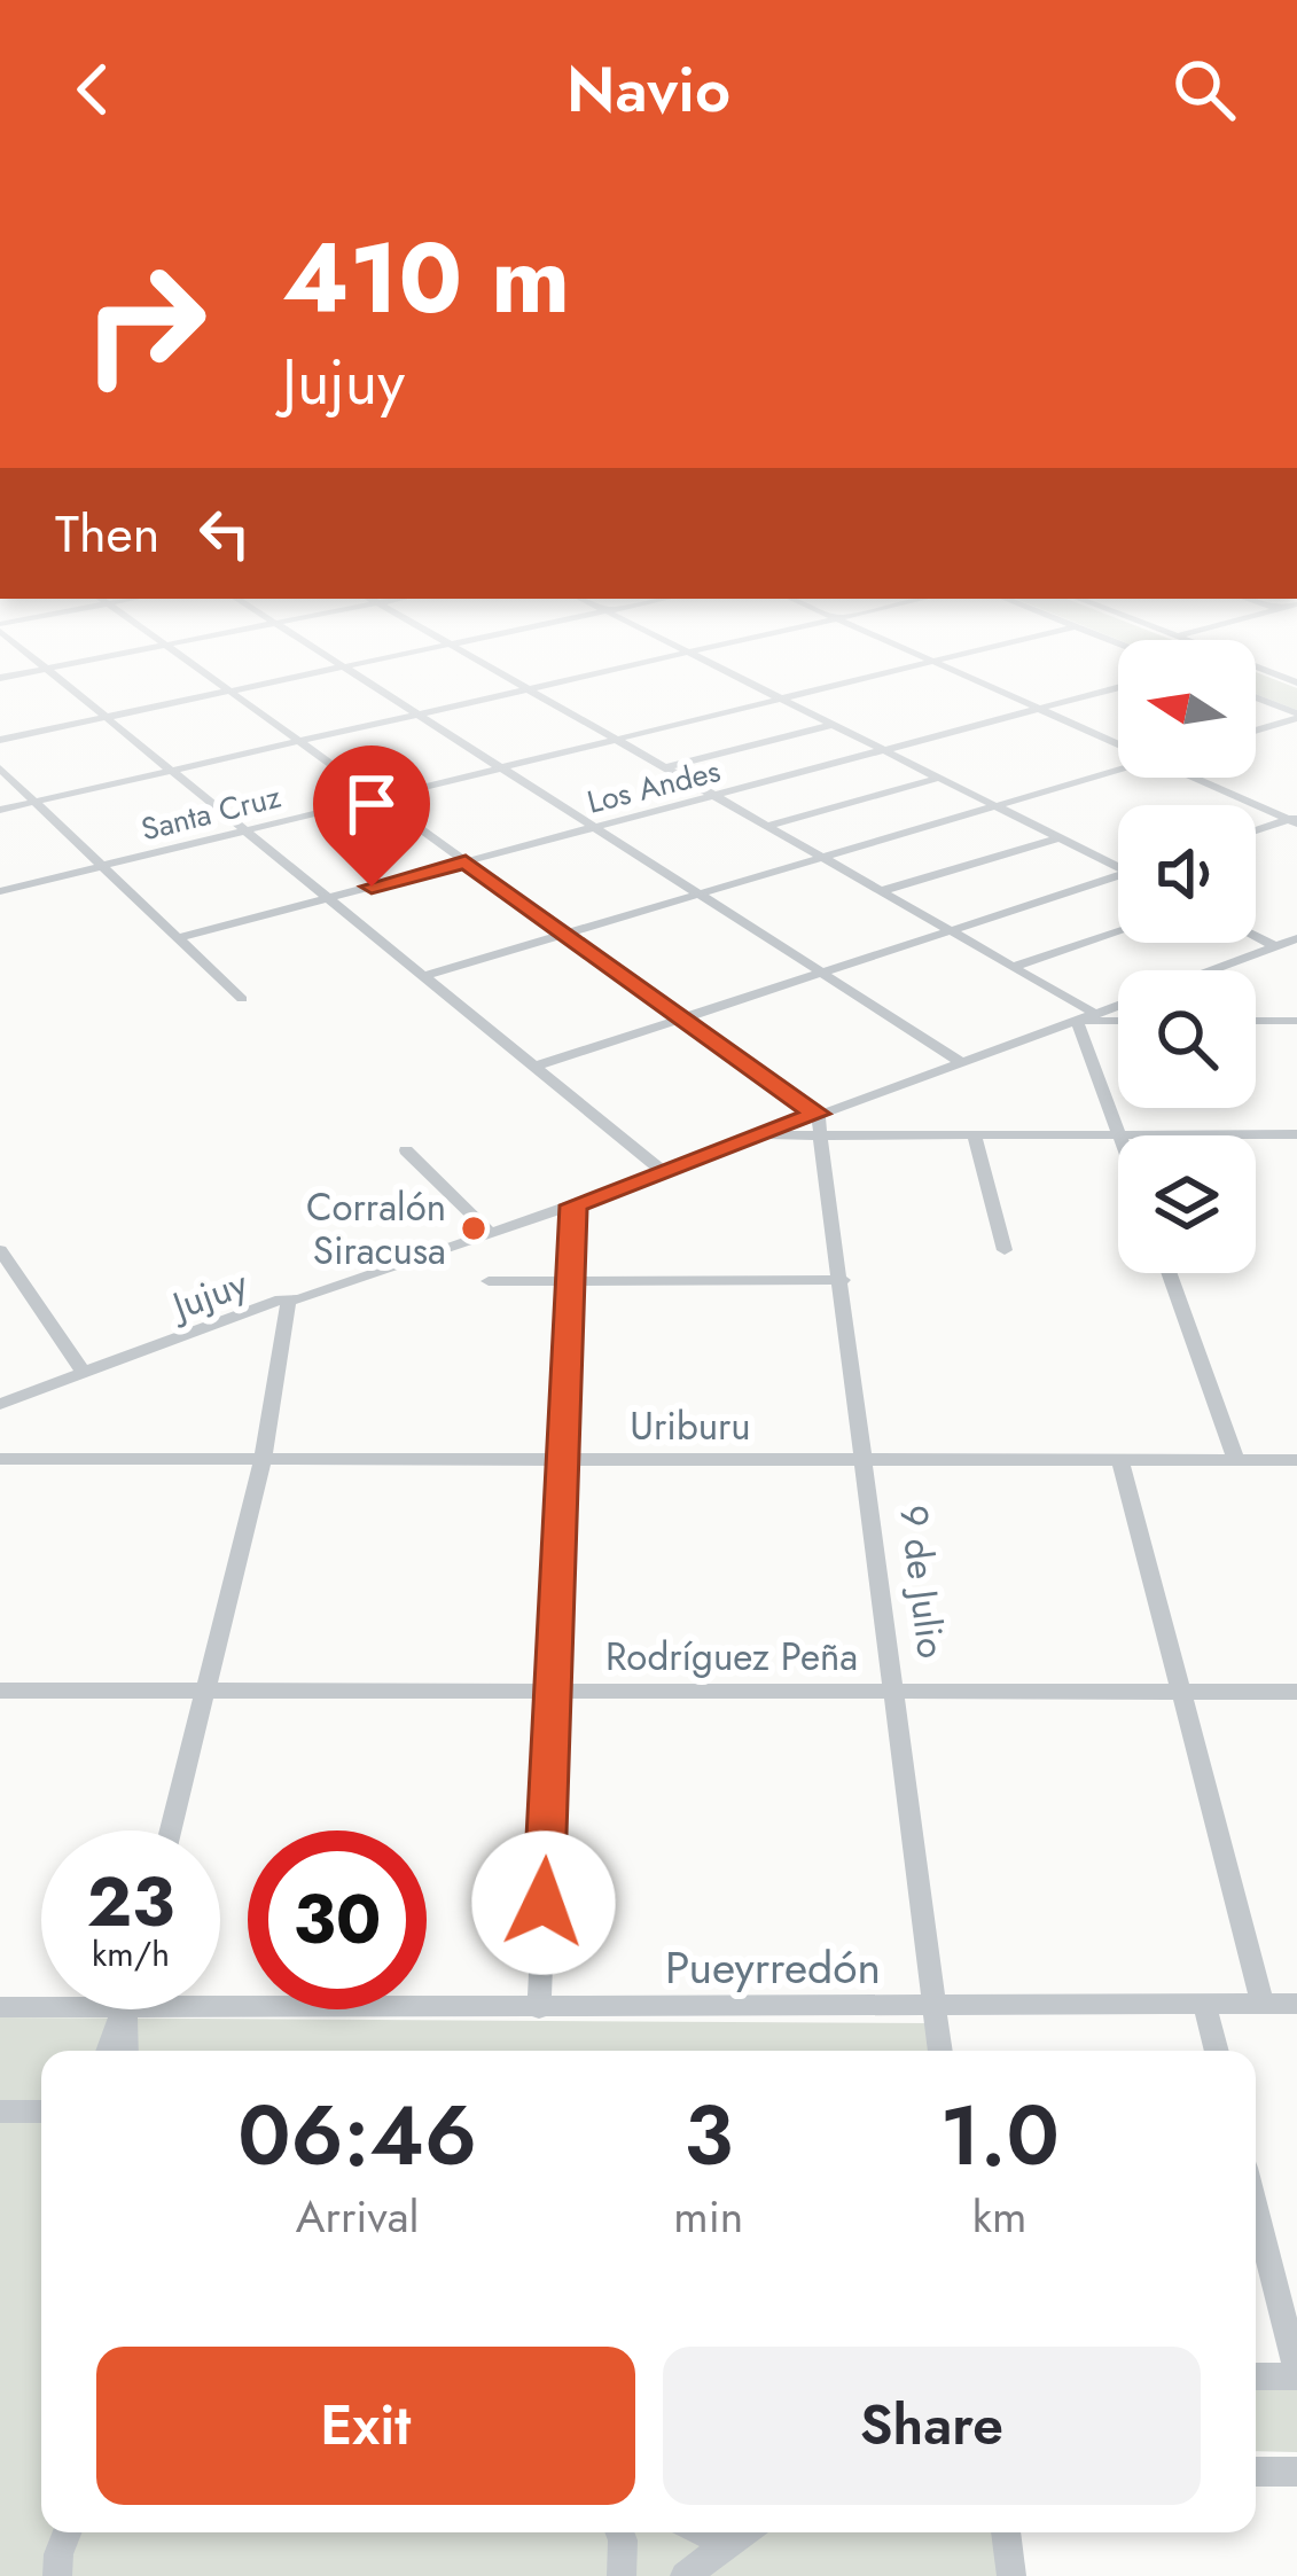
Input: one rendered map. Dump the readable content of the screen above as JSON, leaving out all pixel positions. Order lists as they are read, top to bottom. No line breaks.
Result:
{"streets":{"street":["Los Andes","Santa Cruz","Jujuy","Uriburu","9 de Julio","Rodríguez Peña","Pueyrredón"]},"crossings":[["Jujuy","9 de Julio"],["Uriburu","9 de Julio"],["9 de Julio","Rodríguez Peña"],["9 de Julio","Pueyrredón"]],"places":["Corralón Siracusa"],"north":"left","page":{"header":"Navio","turn":["410 m","Jujuy"],"then":"Then","speed":"23 km/h","limit":"30","eta":["06:46","Arrival","3","min","1.0","km"],"buttons":["Exit","Share"]}}
